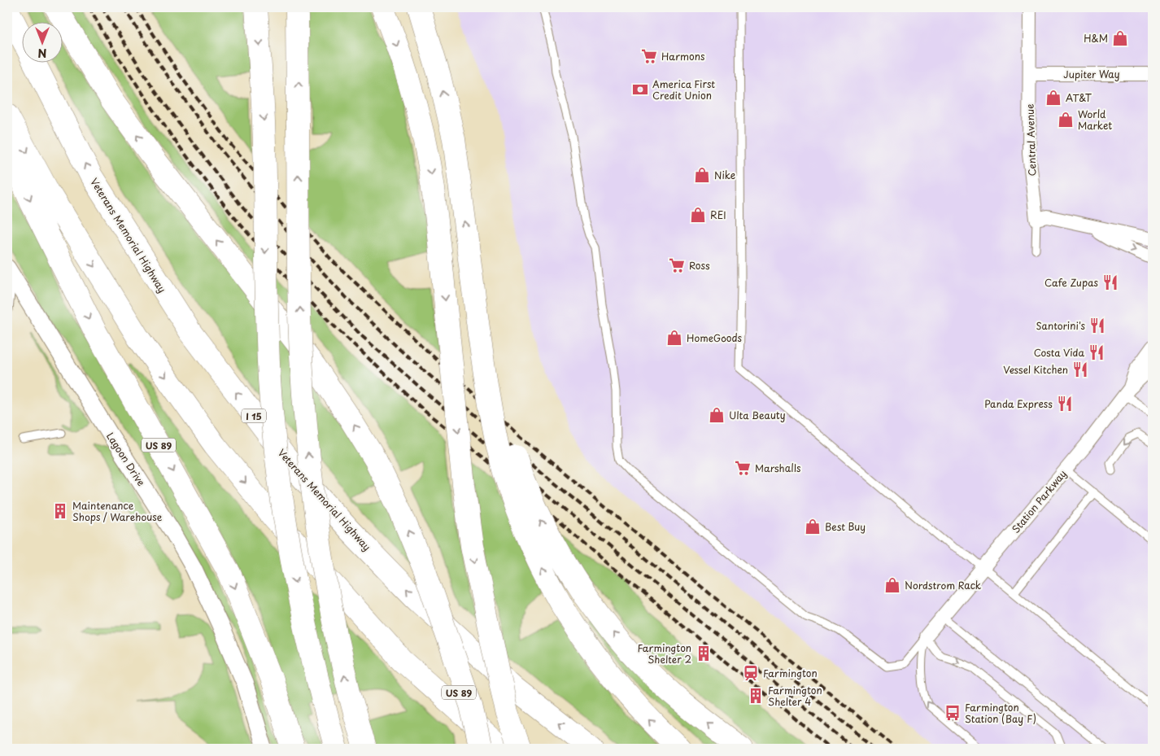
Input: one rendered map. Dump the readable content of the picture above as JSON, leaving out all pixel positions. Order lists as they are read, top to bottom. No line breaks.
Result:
{"streets":{"highway":["Veterans Memorial Highway","I 15","US 89"],"street":["Jupiter Way","Central Avenue","Lagoon Drive","Station Parkway"]},"crossings":[["Jupiter Way","Central Avenue"]],"places":{"shop":["H&M","AT&T","World Market","Nike","REI","HomeGoods","Ulta Beauty","Best Buy","Nordstrom Rack"],"supermarket":["Harmons","Ross","Marshalls"],"bank":["America First Credit Union"],"restaurant":["Cafe Zupas","Santorini's","Costa Vida","Vessel Kitchen","Panda Express"],"building":["Maintenance Shops / Warehouse","Farmington Shelter 2","Farmington Shelter 4"],"station":["Farmington"],"bus stop":["Farmington Station (Bay F)"]},"north":"bottom"}
